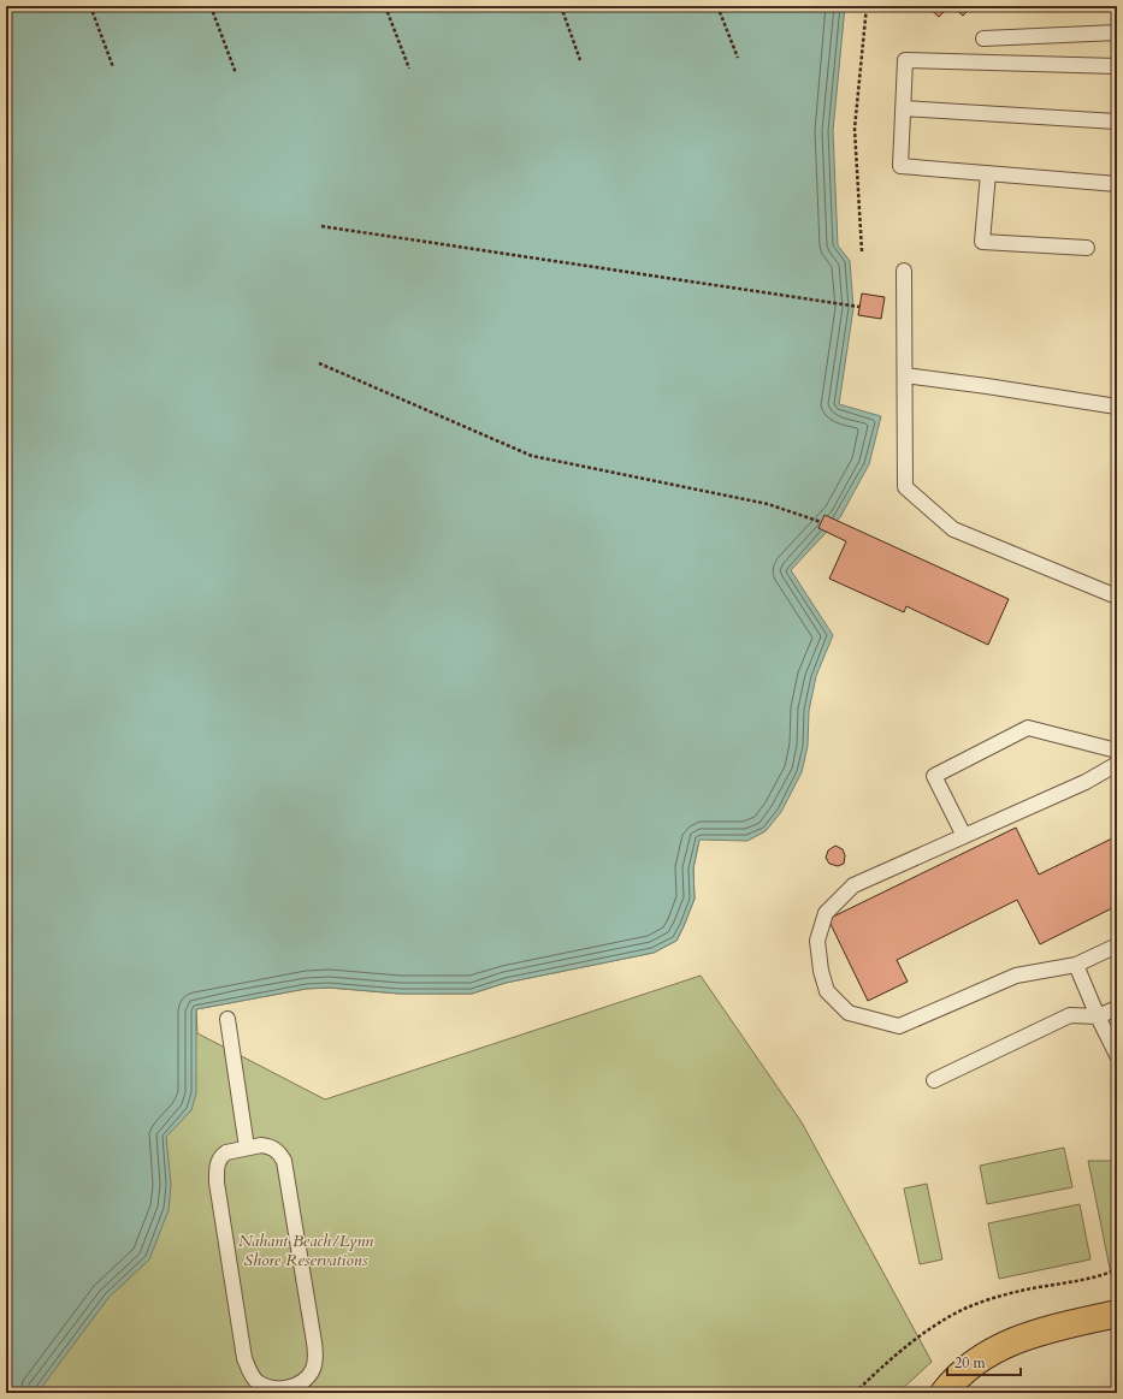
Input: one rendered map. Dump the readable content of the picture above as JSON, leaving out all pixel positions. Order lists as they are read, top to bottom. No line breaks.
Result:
{"parks":["Nahant Beach/Lynn Shore Reservations"],"scale_bar":"20 m"}
